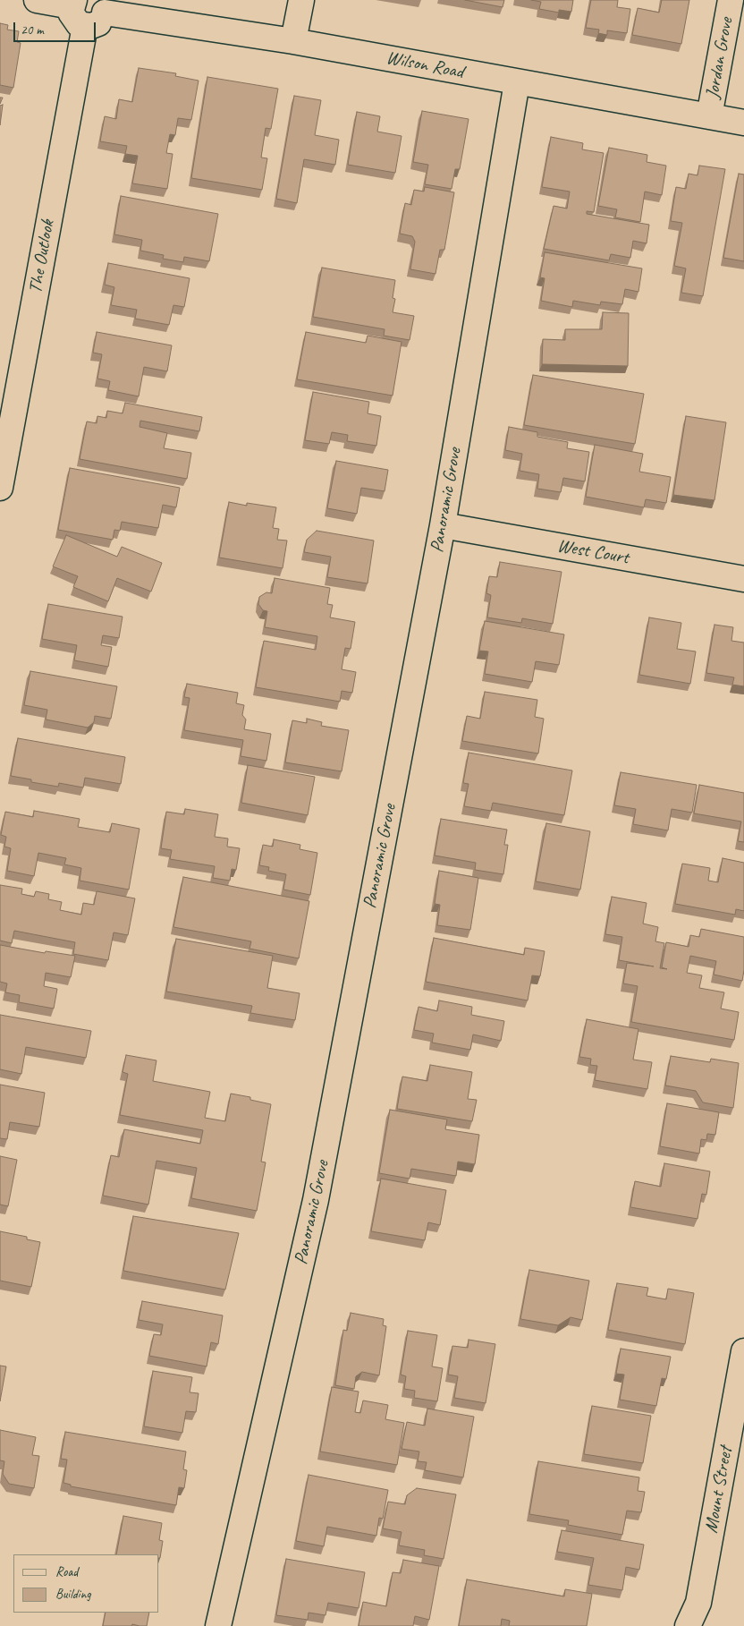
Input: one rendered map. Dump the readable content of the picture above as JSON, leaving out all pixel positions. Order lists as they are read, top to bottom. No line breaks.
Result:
{"streets":{"street":["Jordan Grove","Wilson Road","The Outlook","Panoramic Grove","West Court","Mount Street"]},"crossings":[["Jordan Grove","Wilson Road"],["Wilson Road","Panoramic Grove"],["Panoramic Grove","West Court"]],"legend":["Road","Building"],"scale_bar":"20 m"}
